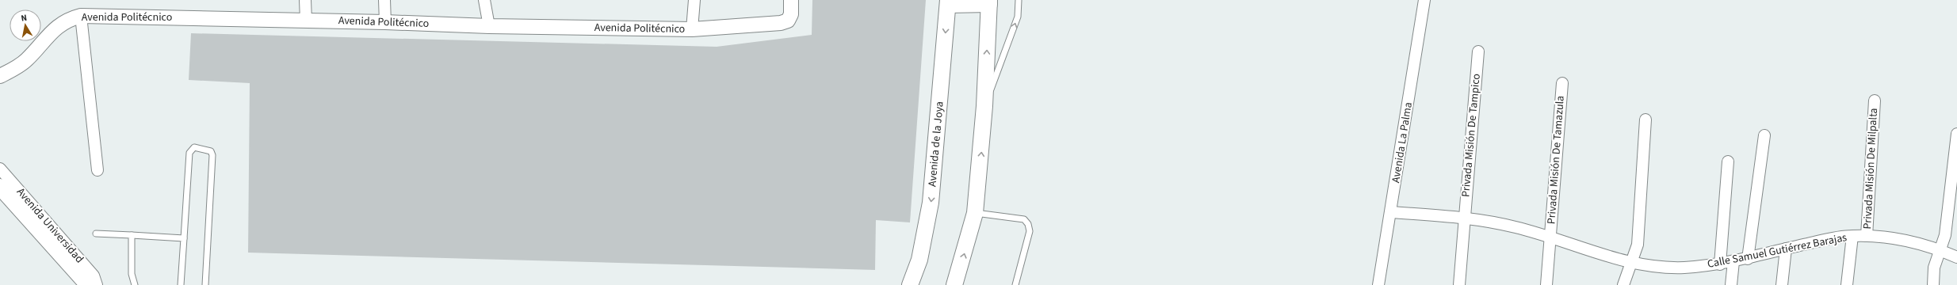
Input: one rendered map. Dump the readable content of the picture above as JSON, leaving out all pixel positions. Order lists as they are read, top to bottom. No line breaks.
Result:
{"streets":{"main road":["Avenida de la Joya","Avenida Universidad"],"street":["Avenida Politécnico","Privada Misión De Tampico","Avenida La Palma","Privada Misión De Tamazula","Privada Misión De Milpalta","Calle Samuel Gutiérrez Barajas"]},"crossings":[["Privada Misión De Tampico","Calle Samuel Gutiérrez Barajas"],["Avenida La Palma","Calle Samuel Gutiérrez Barajas"],["Privada Misión De Tamazula","Calle Samuel Gutiérrez Barajas"],["Privada Misión De Milpalta","Calle Samuel Gutiérrez Barajas"]],"north":"top"}
